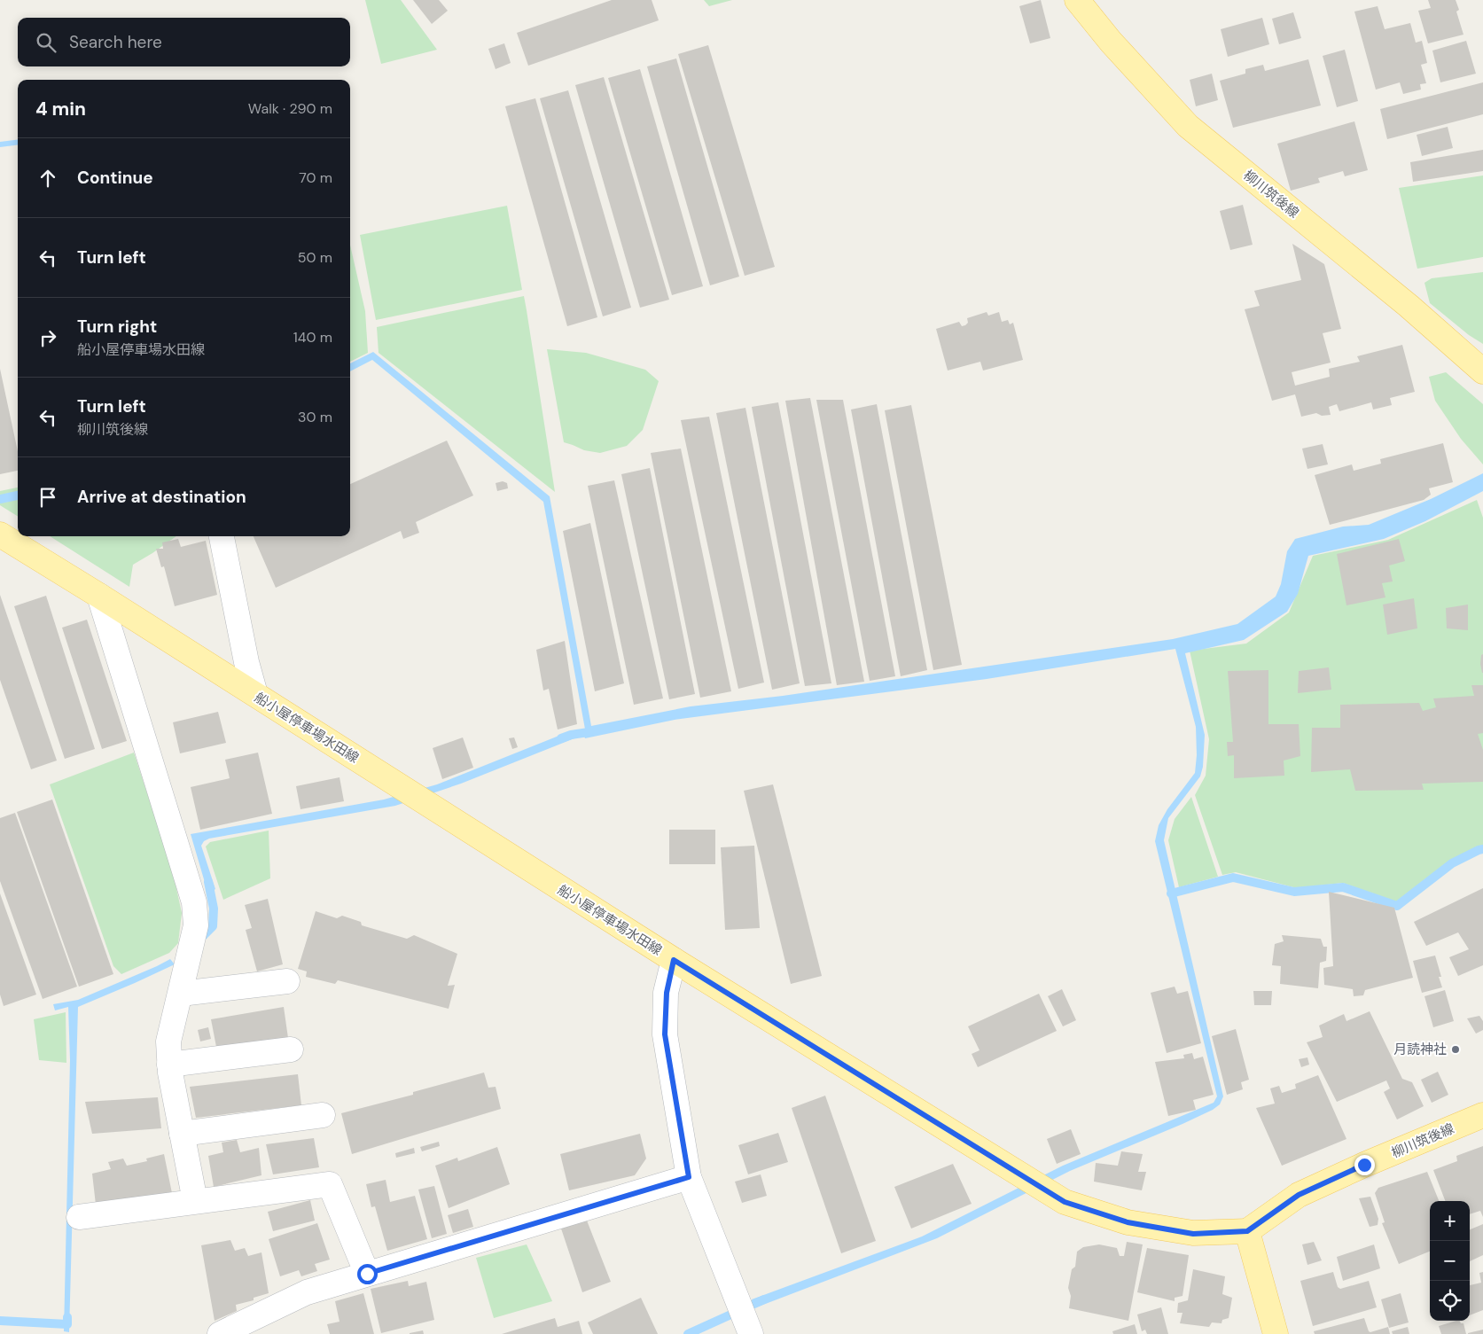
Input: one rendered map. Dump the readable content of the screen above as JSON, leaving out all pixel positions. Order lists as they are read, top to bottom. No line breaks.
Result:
{"streets":{"main road":["柳川筑後線","船小屋停車場水田線"]},"crossings":[["柳川筑後線","船小屋停車場水田線"]],"places":["月読神社"],"page":{"search":"Search here","heading":["4 min","Walk · 290 m"],"list":[["Continue","70 m"],["Turn left","50 m"],["Turn right","船小屋停車場水田線","140 m"],["Turn left","柳川筑後線","30 m"],"Arrive at destination"],"map_buttons":["+","−"]}}
